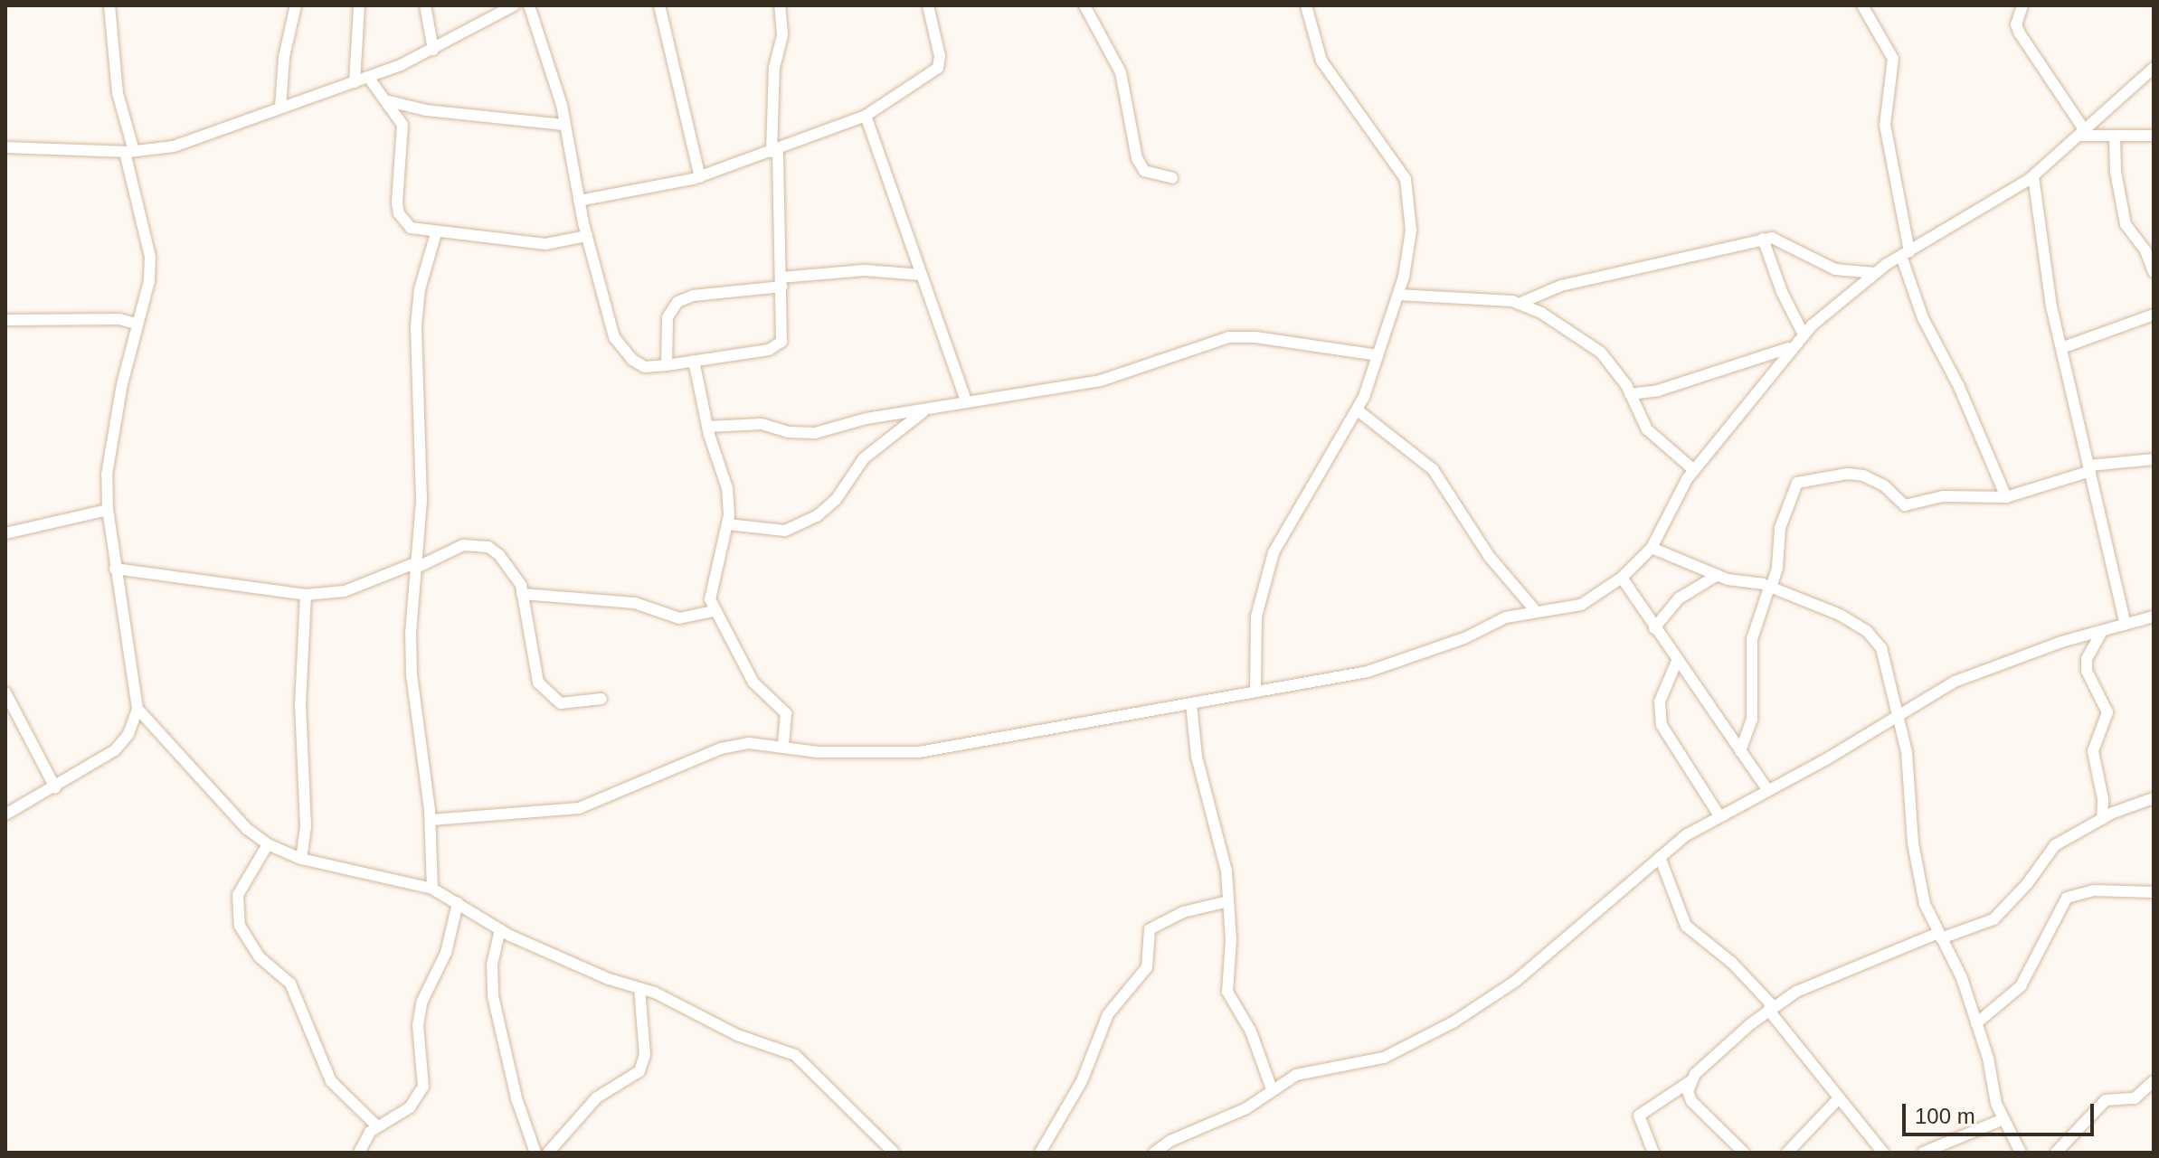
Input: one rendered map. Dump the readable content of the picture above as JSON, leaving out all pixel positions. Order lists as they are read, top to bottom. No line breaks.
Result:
{"scale_bar":"100 m"}
